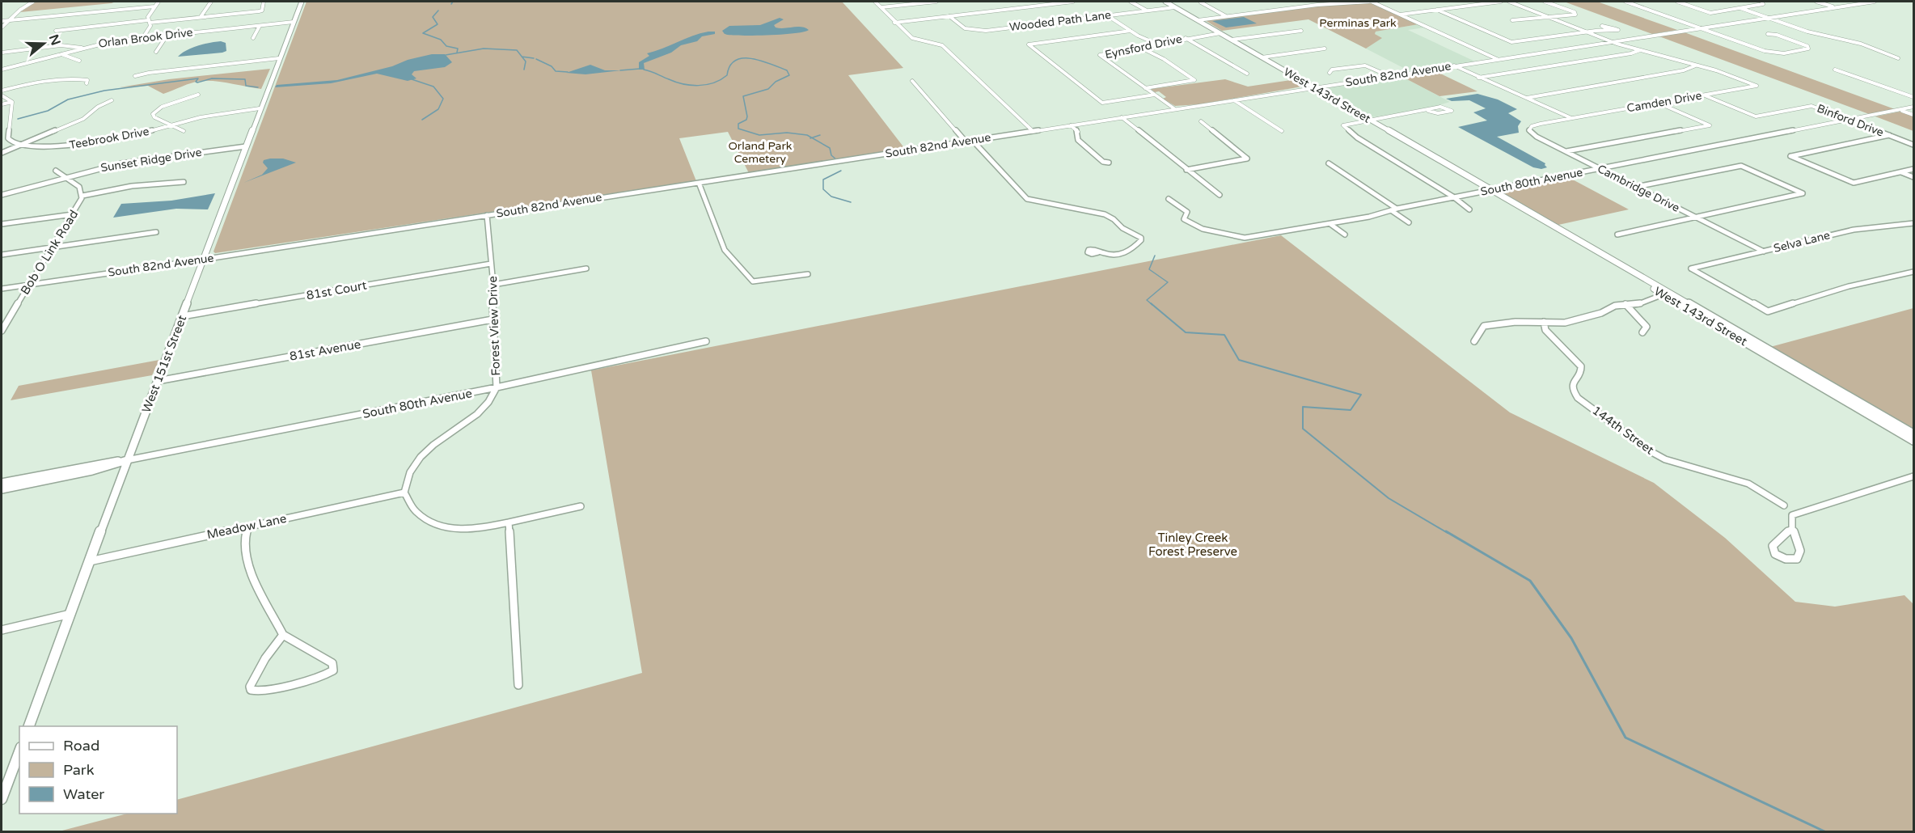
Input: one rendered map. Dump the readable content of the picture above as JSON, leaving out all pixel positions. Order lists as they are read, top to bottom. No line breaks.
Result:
{"streets":{"street":["Wooded Path Lane","Orlan Brook Drive","Eynsford Drive","South 82nd Avenue","West 143rd Street","Camden Drive","Binford Drive","Teebrook Drive","Sunset Ridge Drive","South 80th Avenue","Cambridge Drive","Selva Lane","Bob O Link Road","81st Court","Forest View Drive","81st Avenue","West 151st Street","144th Street","Meadow Lane"]},"crossings":[["Wooded Path Lane","West 143rd Street"],["Orlan Brook Drive","West 151st Street"],["Eynsford Drive","South 82nd Avenue"],["Eynsford Drive","West 143rd Street"],["South 82nd Avenue","West 143rd Street"],["South 82nd Avenue","Bob O Link Road"],["South 82nd Avenue","Forest View Drive"],["South 82nd Avenue","West 151st Street"],["West 143rd Street","South 80th Avenue"],["Camden Drive","Binford Drive"],["Camden Drive","Cambridge Drive"],["Binford Drive","South 80th Avenue"],["Teebrook Drive","West 151st Street"],["Sunset Ridge Drive","Bob O Link Road"],["Sunset Ridge Drive","West 151st Street"],["South 80th Avenue","Cambridge Drive"],["South 80th Avenue","Forest View Drive"],["South 80th Avenue","West 151st Street"],["Cambridge Drive","Selva Lane"],["81st Court","Forest View Drive"],["81st Court","West 151st Street"],["Forest View Drive","81st Avenue"],["Forest View Drive","Meadow Lane"],["81st Avenue","West 151st Street"],["West 151st Street","Meadow Lane"]],"parks":["Perminas Park","Orland Park Cemetery","Tinley Creek Forest Preserve"],"legend":["Road","Park","Water"],"north":"right"}
